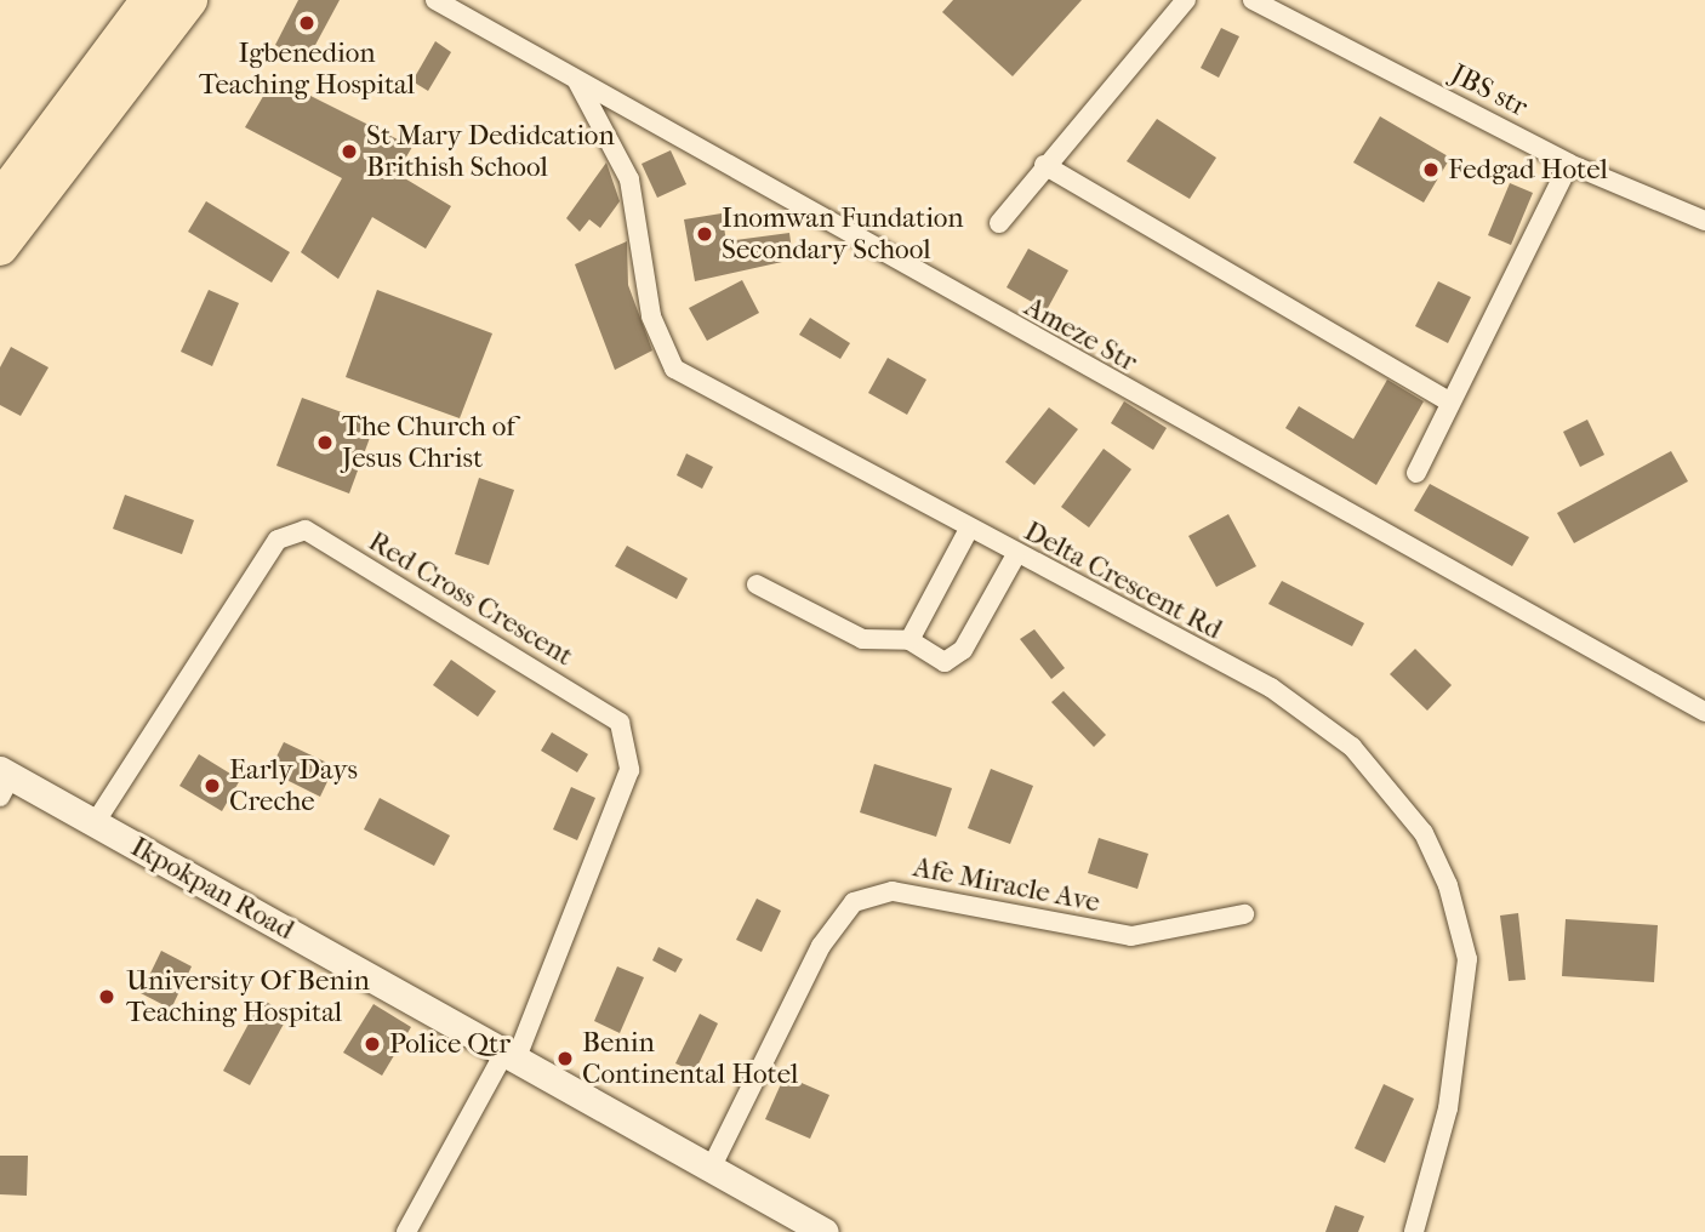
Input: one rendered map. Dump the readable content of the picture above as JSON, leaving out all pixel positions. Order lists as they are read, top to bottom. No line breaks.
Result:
{"streets":{"street":["JBS str","Ameze Str","Delta Crescent Rd","Red Cross Crescent","Afe Miracle Ave","Ikpokpan Road"]},"crossings":[["Ameze Str","Delta Crescent Rd"],["Red Cross Crescent","Ikpokpan Road"],["Afe Miracle Ave","Ikpokpan Road"]],"places":["Igbenedion Teaching Hospital","St Mary Dedidcation Brithish School","Fedgad Hotel","Inomwan Fundation Secondary School","The Church of Jesus Christ","Early Days Creche","University Of Benin Teaching Hospital","Police Qtr","Benin Continental Hotel"]}
